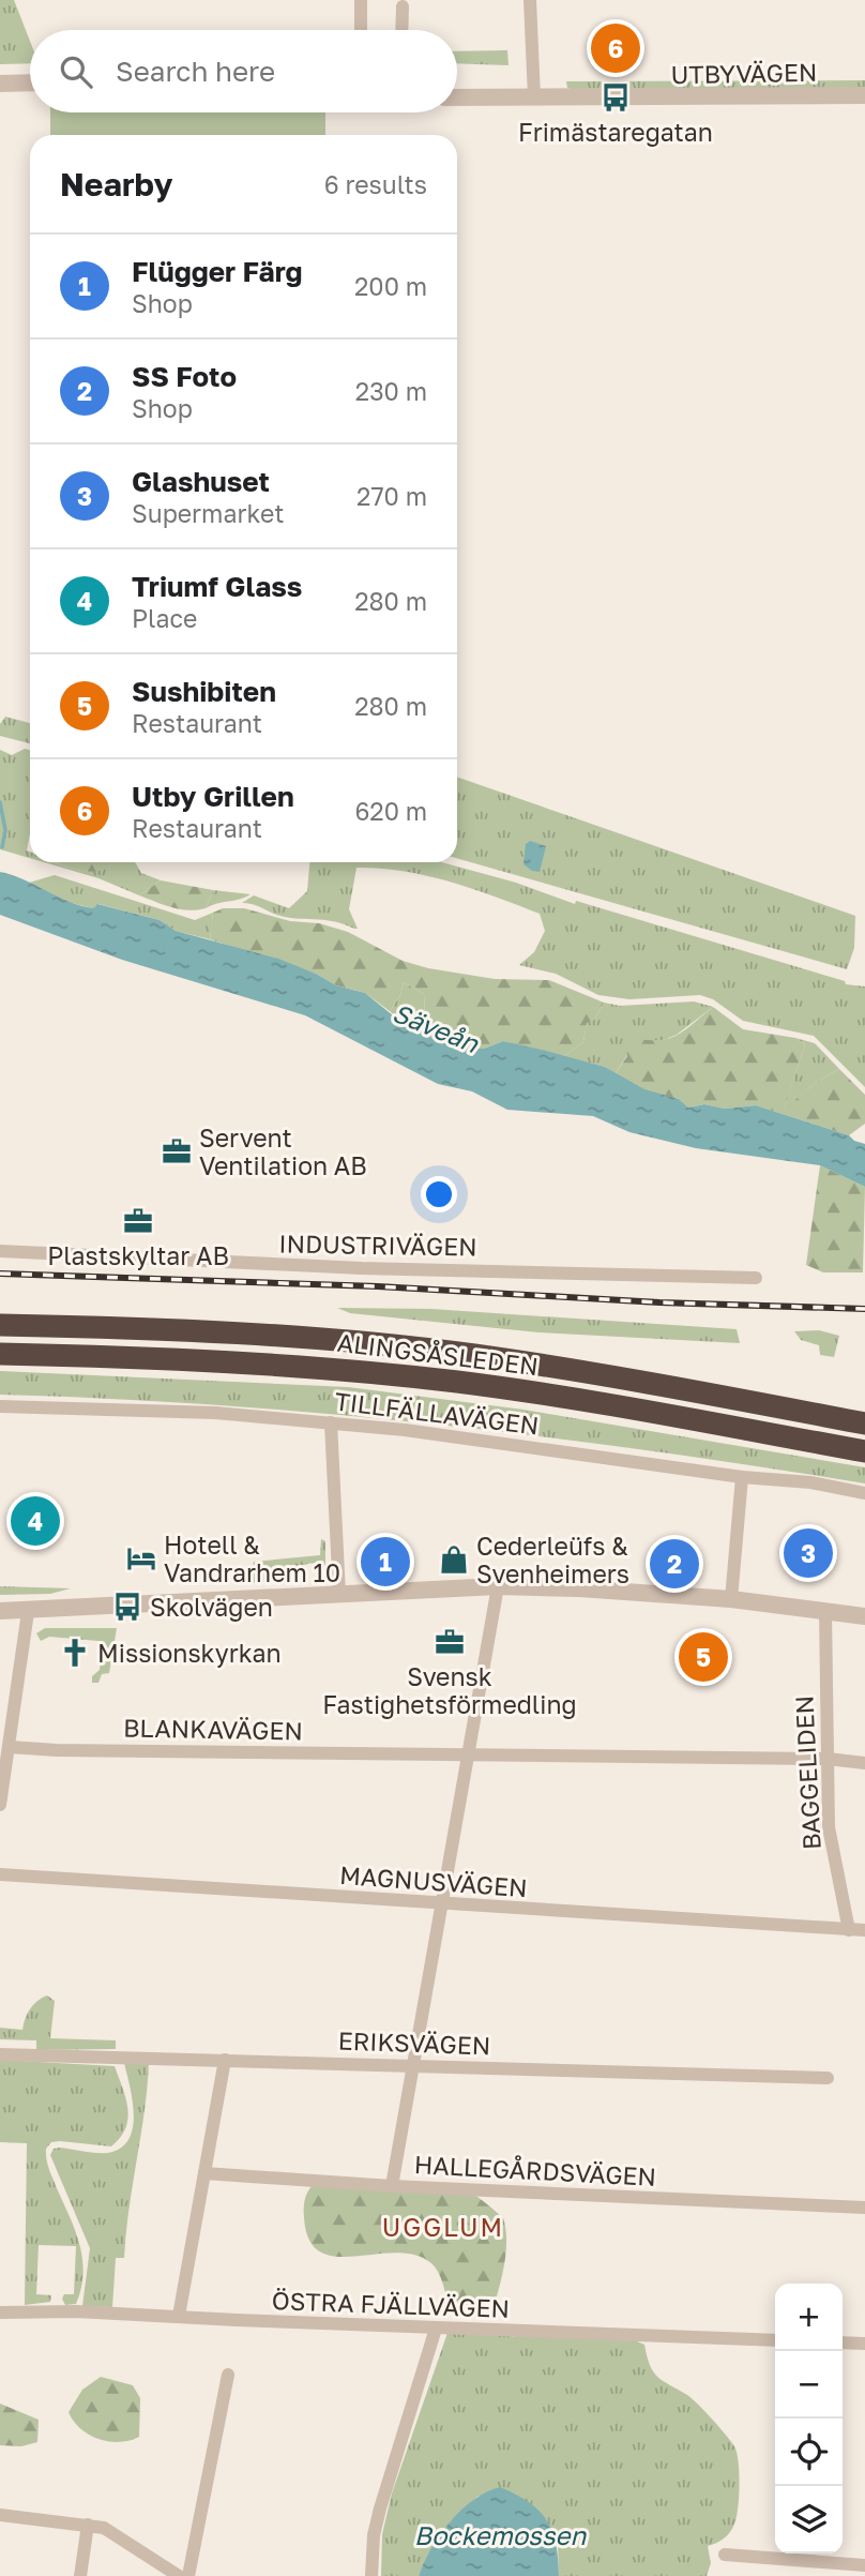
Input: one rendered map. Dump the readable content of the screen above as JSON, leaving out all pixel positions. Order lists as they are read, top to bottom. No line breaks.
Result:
{"streets":{"highway":["ALINGSÅSLEDEN"],"street":["UTBYVÄGEN","INDUSTRIVÄGEN","TILLFÄLLAVÄGEN","BLANKAVÄGEN","BAGGELIDEN","MAGNUSVÄGEN","ERIKSVÄGEN","HALLEGÅRDSVÄGEN","ÖSTRA FJÄLLVÄGEN"]},"crossings":[["BLANKAVÄGEN","BAGGELIDEN"],["BAGGELIDEN","MAGNUSVÄGEN"]],"districts":["UGGLUM"],"water":["Säveån","Bockemossen"],"places":{"bus stop":["Frimästaregatan","Skolvägen"],"office":["Servent Ventilation AB","Plastskyltar AB","Svensk Fastighetsförmedling"],"hotel":["Hotell & Vandrarhem 10"],"shop":["Cederleüfs & Svenheimers"],"church":["Missionskyrkan"]},"page":{"pins":["6","4","3","1","2","5"],"search":"Search here","heading":["Nearby","6 results"],"list":[{"mark":"1","name":"Flügger Färg","note":"Shop","value":"200 m"},{"mark":"2","name":"SS Foto","note":"Shop","value":"230 m"},{"mark":"3","name":"Glashuset","note":"Supermarket","value":"270 m"},{"mark":"4","name":"Triumf Glass","note":"Place","value":"280 m"},{"mark":"5","name":"Sushibiten","note":"Restaurant","value":"280 m"},{"mark":"6","name":"Utby Grillen","note":"Restaurant","value":"620 m"}],"map_buttons":["+","−"]}}
